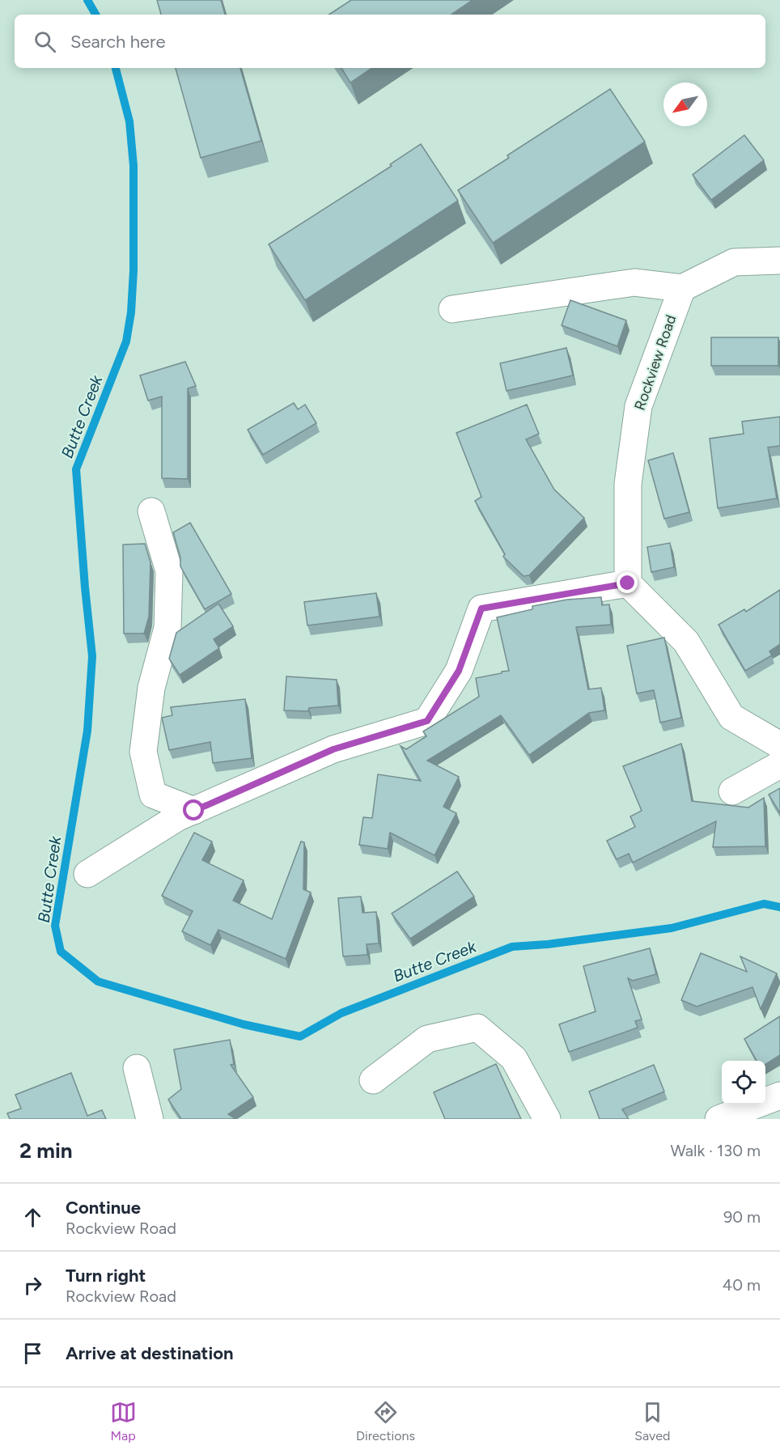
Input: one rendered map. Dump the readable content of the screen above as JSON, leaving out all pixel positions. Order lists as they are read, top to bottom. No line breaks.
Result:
{"streets":{"street":["Rockview Road"]},"water":["Butte Creek"],"north":"bottom left","page":{"search":"Search here","heading":["2 min","Walk · 130 m"],"list":[["Continue","Rockview Road","90 m"],["Turn right","Rockview Road","40 m"],"Arrive at destination"],"nav":["Map","Directions","Saved"]}}
